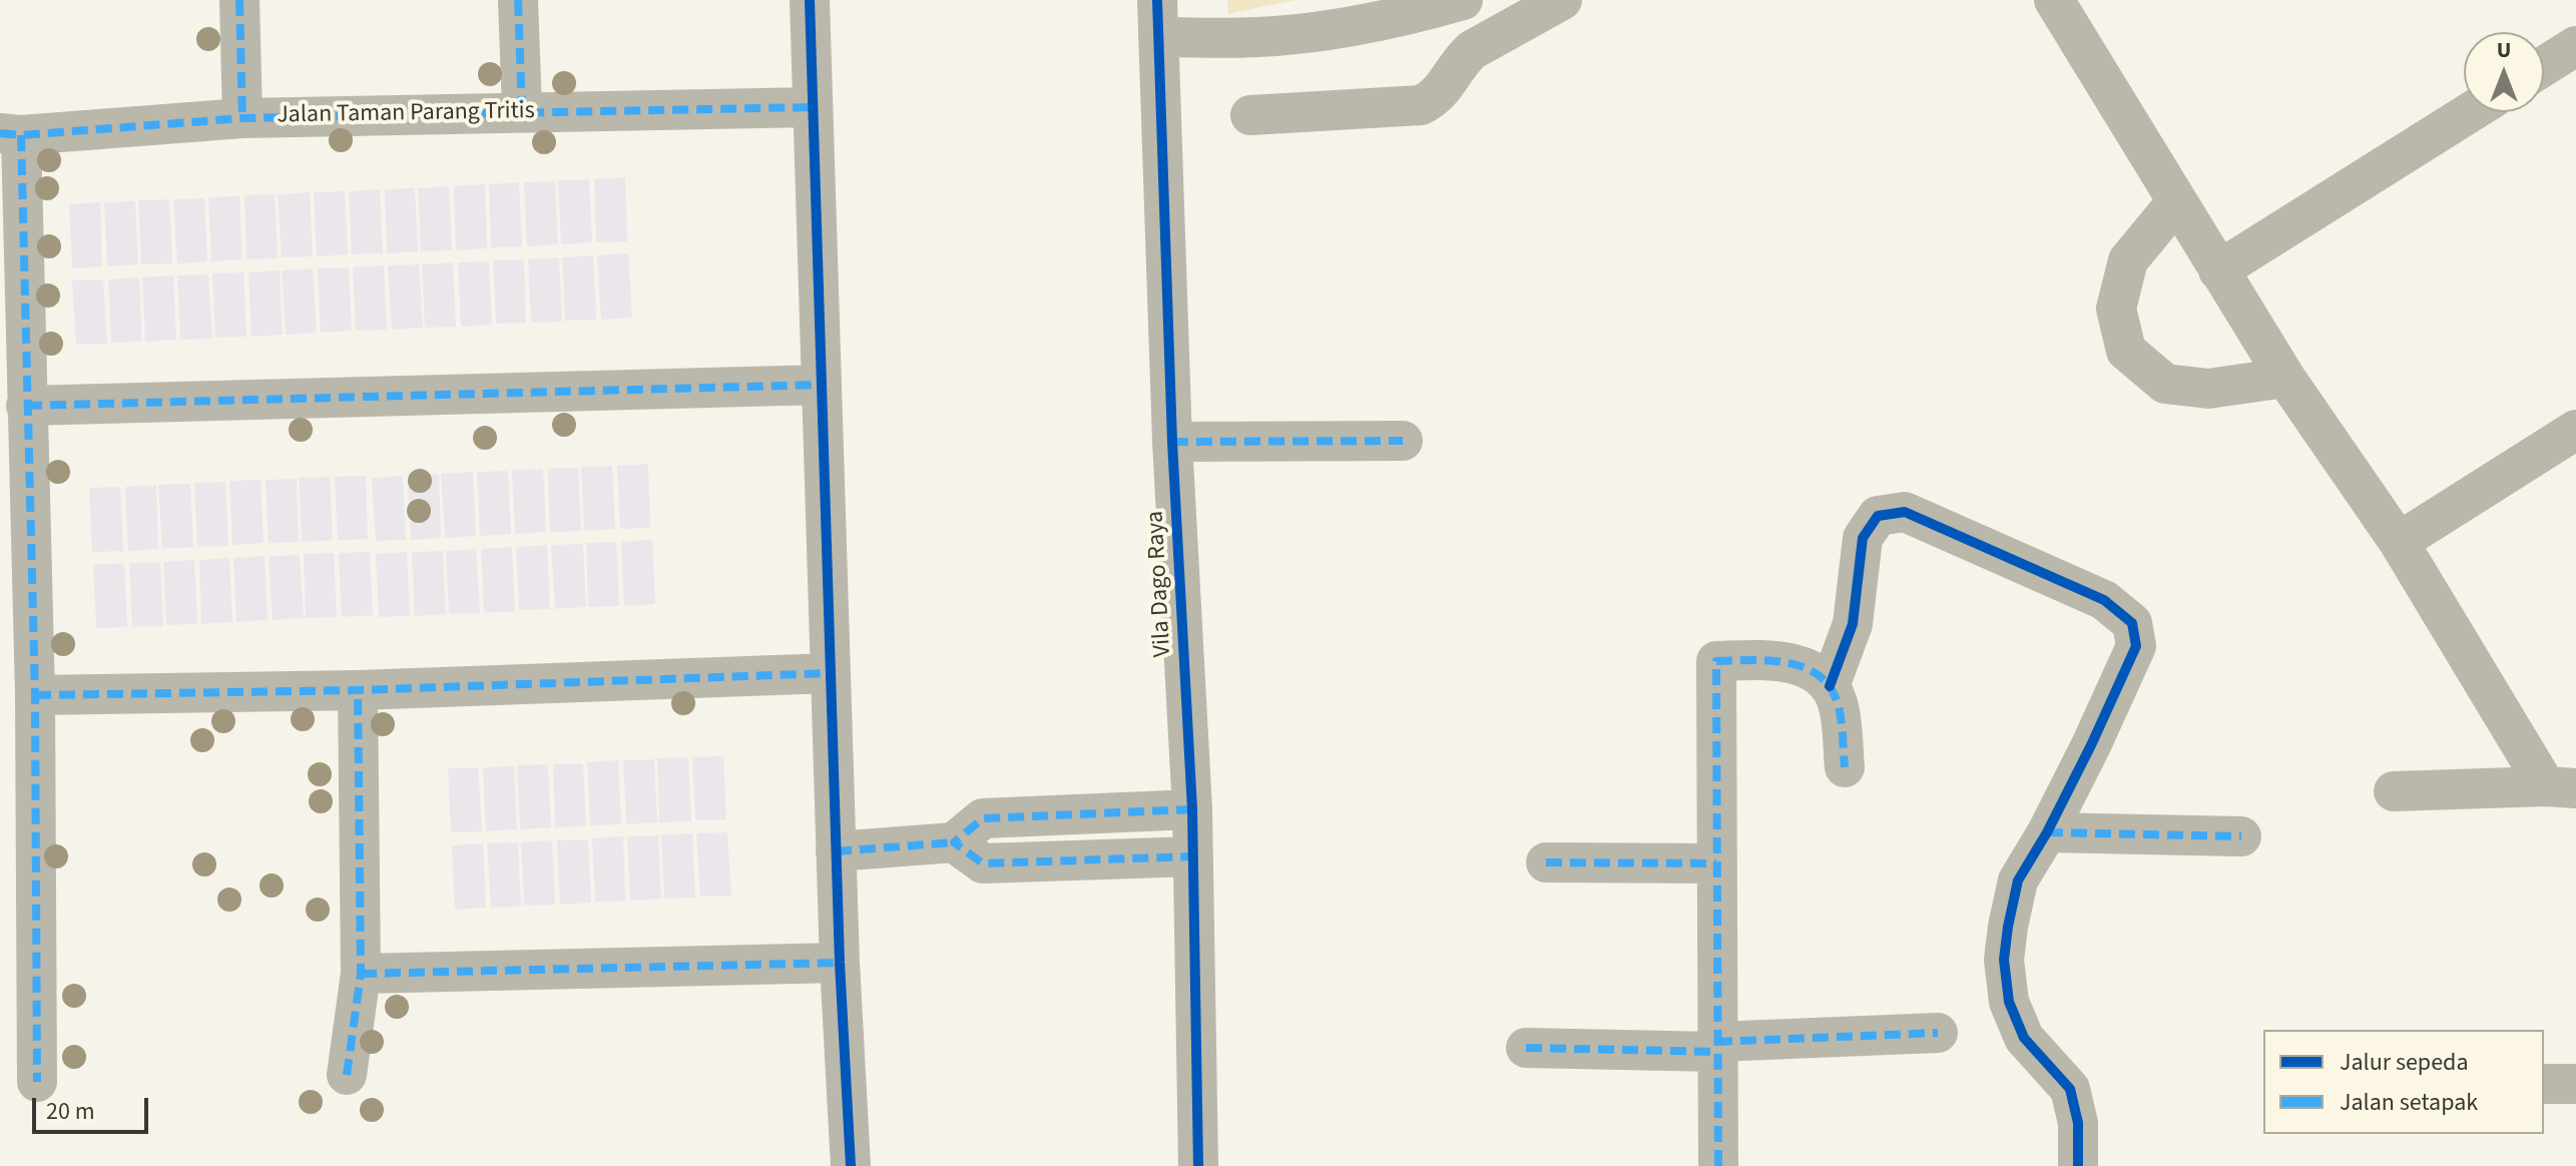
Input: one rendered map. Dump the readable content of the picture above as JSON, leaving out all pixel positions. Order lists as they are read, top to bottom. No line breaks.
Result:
{"streets":{"street":["Jalan Taman Parang Tritis","Vila Dago Raya"]},"legend":["Jalur sepeda","Jalan setapak"],"scale_bar":"20 m","north":"top"}
